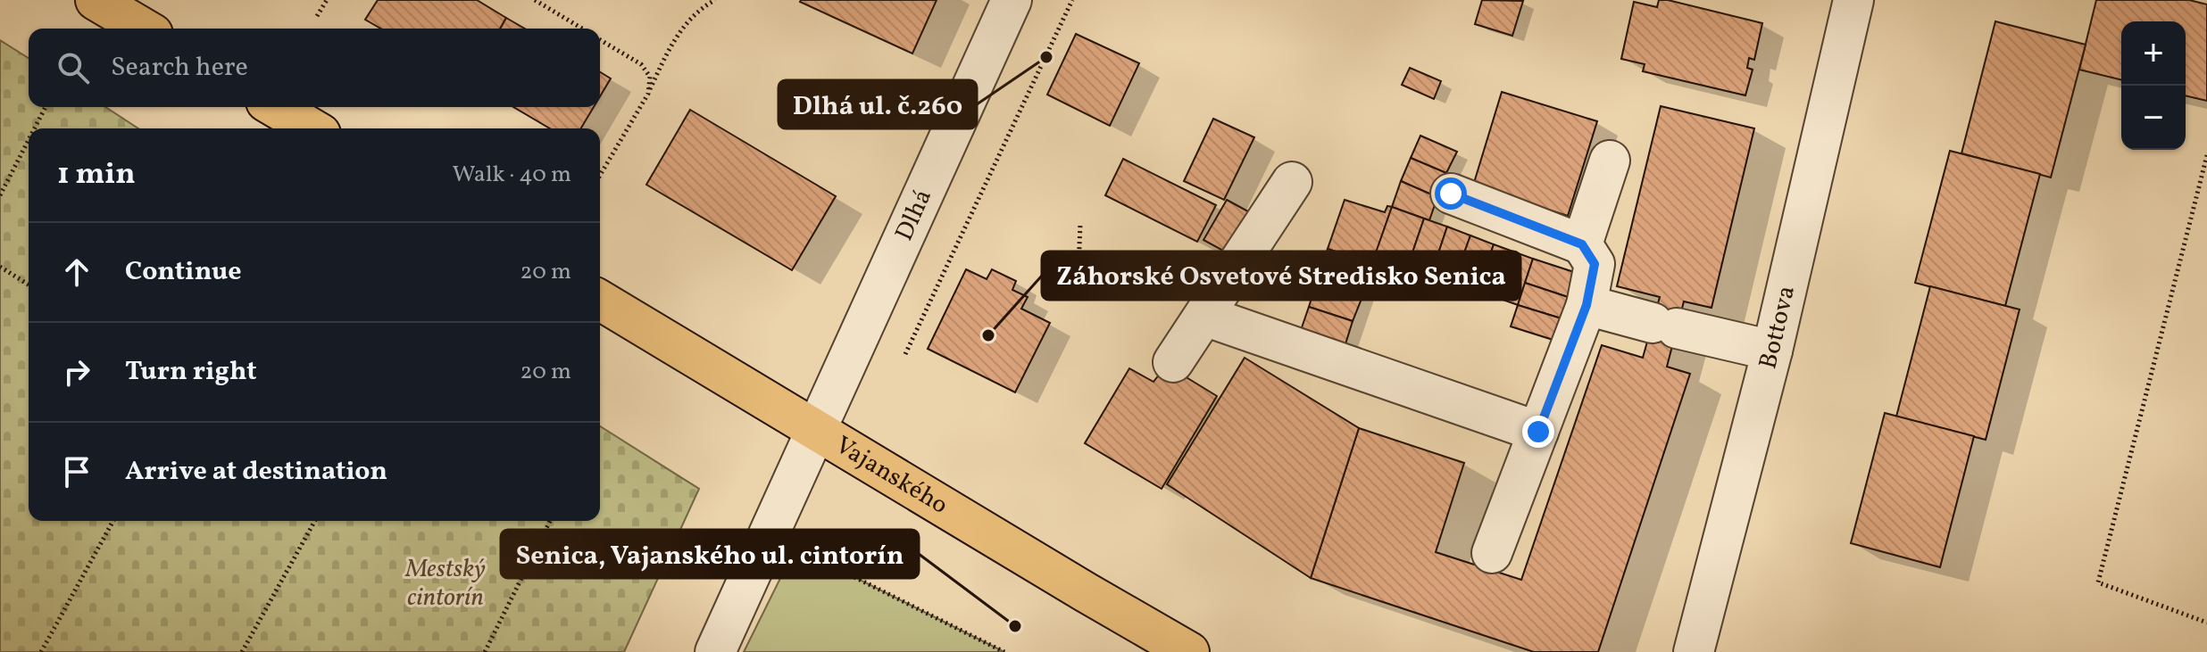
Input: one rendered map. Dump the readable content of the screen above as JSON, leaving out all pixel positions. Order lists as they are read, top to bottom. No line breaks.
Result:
{"streets":{"main road":["Vajanského"],"street":["Dlhá","Bottova"]},"crossings":[["Dlhá","Vajanského"]],"parks":["Mestský cintorín"],"places":["Dlhá ul. č.260","Záhorské Osvetové Stredisko Senica","Senica, Vajanského ul. cintorín"],"page":{"map_buttons":["+","−"],"search":"Search here","heading":["1 min","Walk · 40 m"],"list":[["Continue","20 m"],["Turn right","20 m"],"Arrive at destination"]}}
